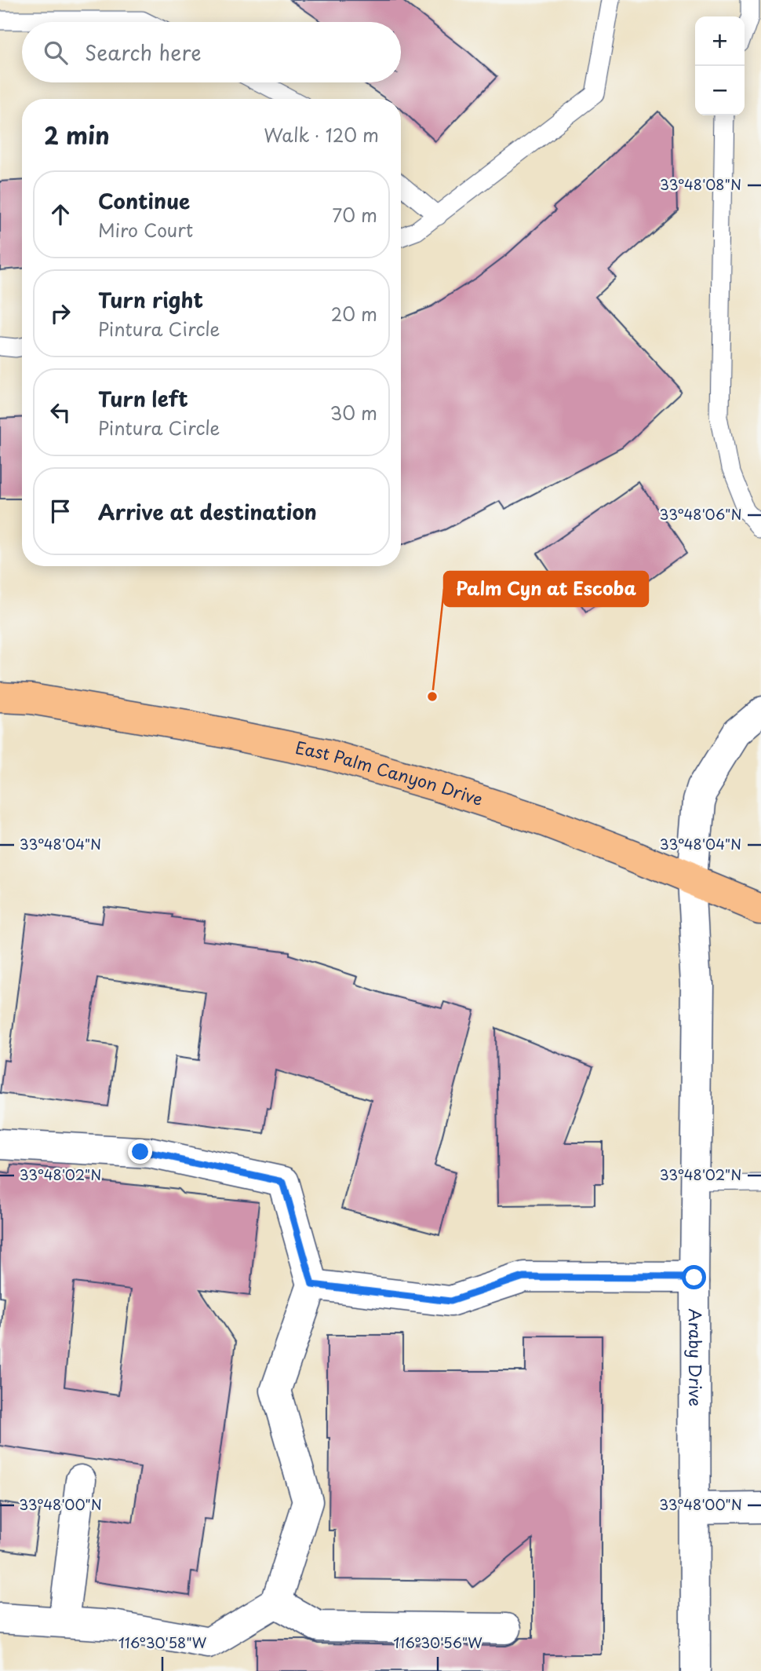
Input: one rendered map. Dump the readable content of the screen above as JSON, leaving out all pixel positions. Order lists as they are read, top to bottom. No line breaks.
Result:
{"streets":{"main road":["East Palm Canyon Drive"],"street":["Araby Drive"]},"crossings":[["East Palm Canyon Drive","Araby Drive"]],"places":["Palm Cyn at Escoba"],"page":{"map_buttons":["+","−"],"search":"Search here","heading":["2 min","Walk · 120 m"],"list":[["Continue","Miro Court","70 m"],["Turn right","Pintura Circle","20 m"],["Turn left","Pintura Circle","30 m"],"Arrive at destination"]},"coordinates":["33°48'08\"N","33°48'06\"N","33°48'04\"N","33°48'02\"N","33°48'00\"N","116°30'58\"W","116°30'56\"W"]}
